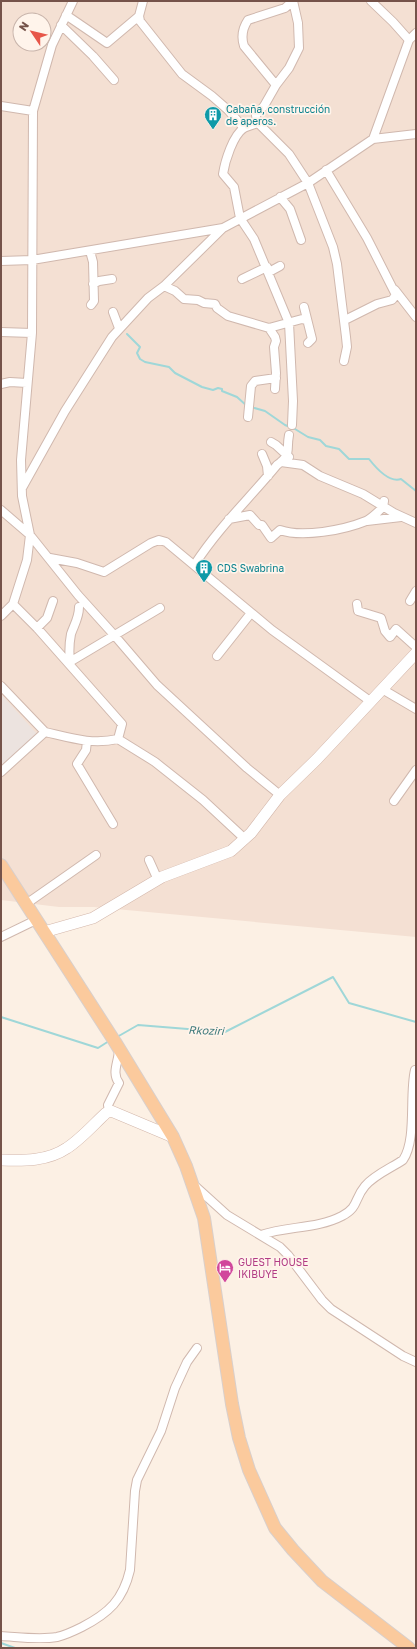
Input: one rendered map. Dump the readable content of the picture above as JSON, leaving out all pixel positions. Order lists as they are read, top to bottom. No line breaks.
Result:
{"water":["Rkoziri"],"places":{"building":["Cabaña, construcción de aperos.","CDS Swabrina"],"hotel":["GUEST HOUSE IKIBUYE"]},"north":"top left"}
